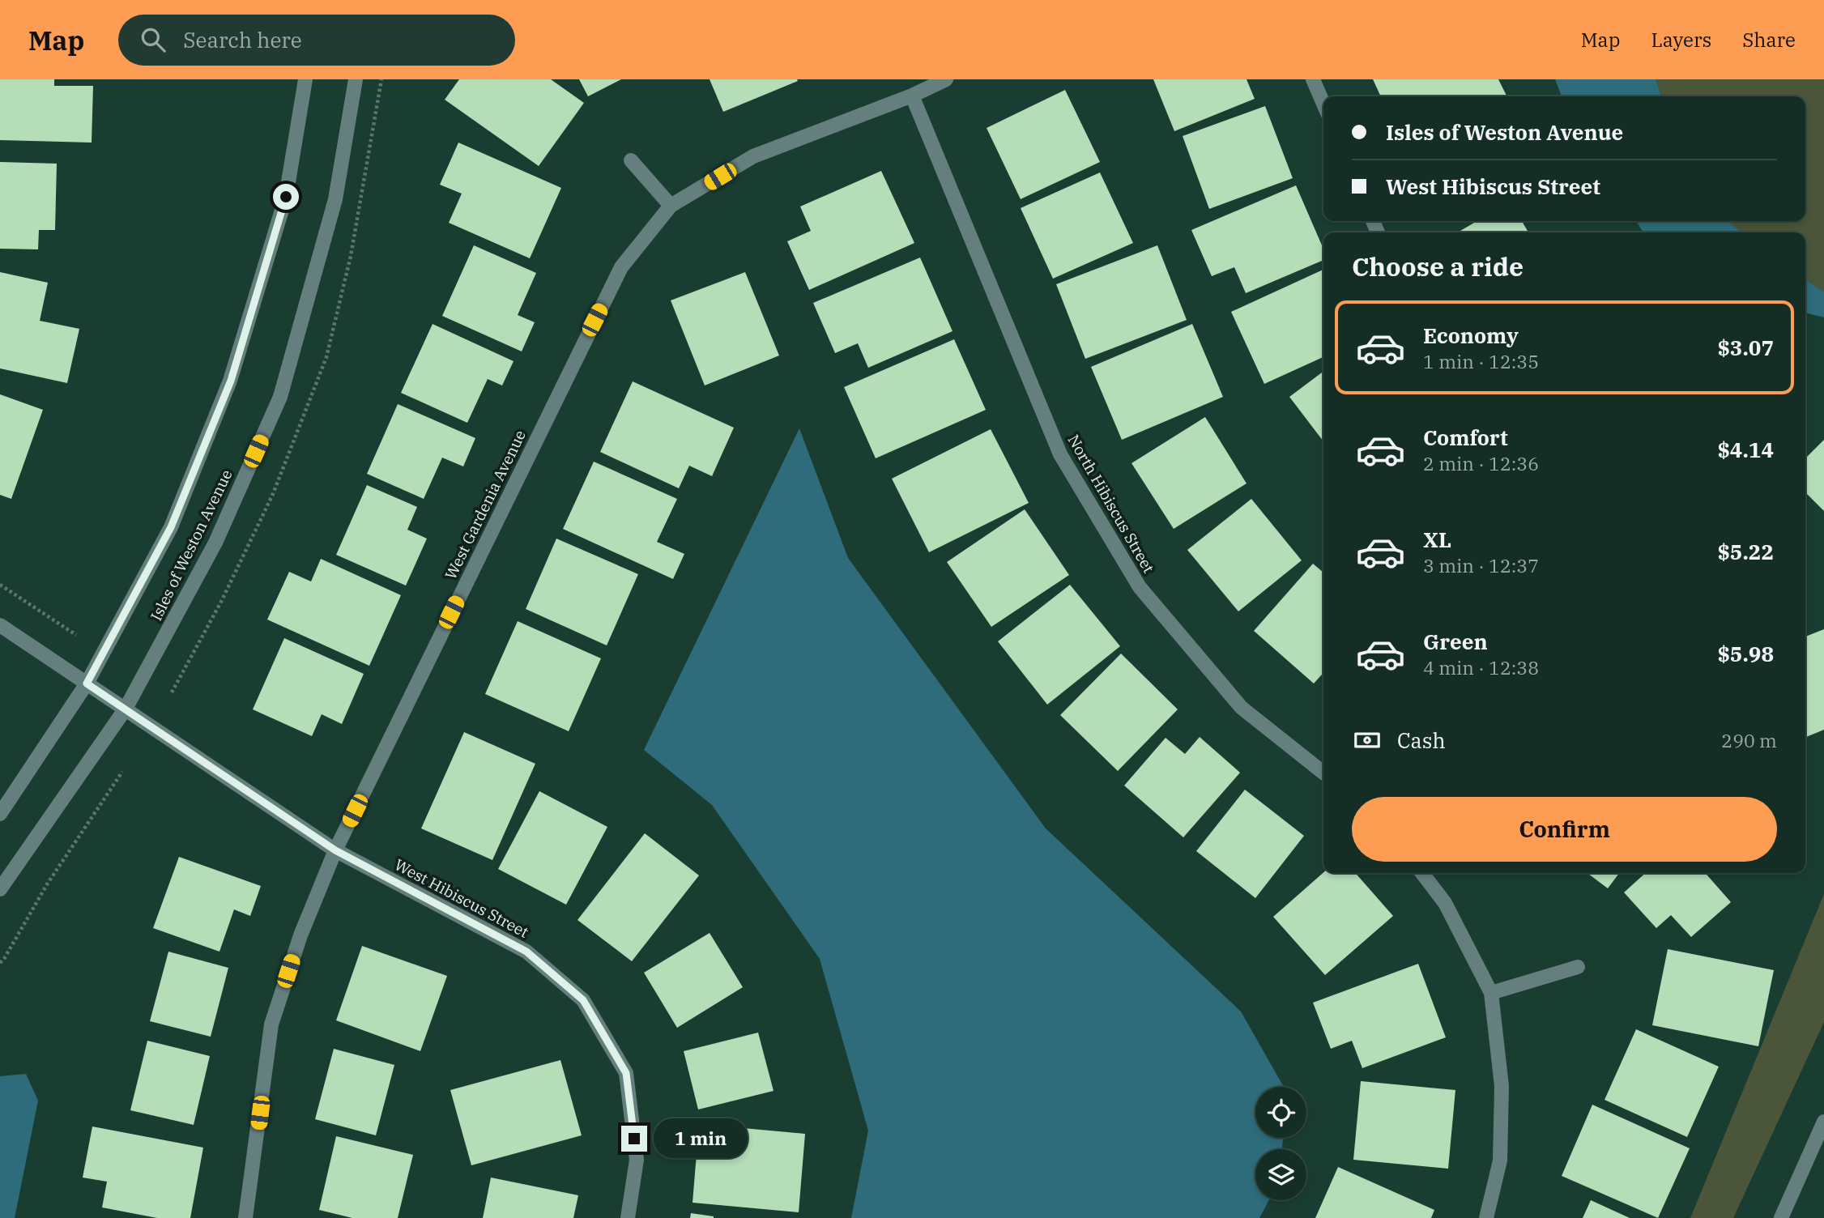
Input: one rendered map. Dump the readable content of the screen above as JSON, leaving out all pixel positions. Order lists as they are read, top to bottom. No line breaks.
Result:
{"streets":{"street":["North Hibiscus Street","West Gardenia Avenue","Isles of Weston Avenue","West Hibiscus Street"]},"crossings":[["North Hibiscus Street","West Gardenia Avenue"],["West Gardenia Avenue","West Hibiscus Street"],["Isles of Weston Avenue","West Hibiscus Street"]],"page":{"header":"Map","search":"Search here","nav":["Map","Layers","Share"],"banner":["Isles of Weston Avenue","West Hibiscus Street"],"heading":"Choose a ride","list":[{"name":"Economy","note":"1 min · 12:35","value":"$3.07"},{"name":"Comfort","note":"2 min · 12:36","value":"$4.14"},{"name":"XL","note":"3 min · 12:37","value":"$5.22"},{"name":"Green","note":"4 min · 12:38","value":"$5.98"}],"pay":["Cash","290 m"],"buttons":"Confirm","bubble":"1 min"}}
